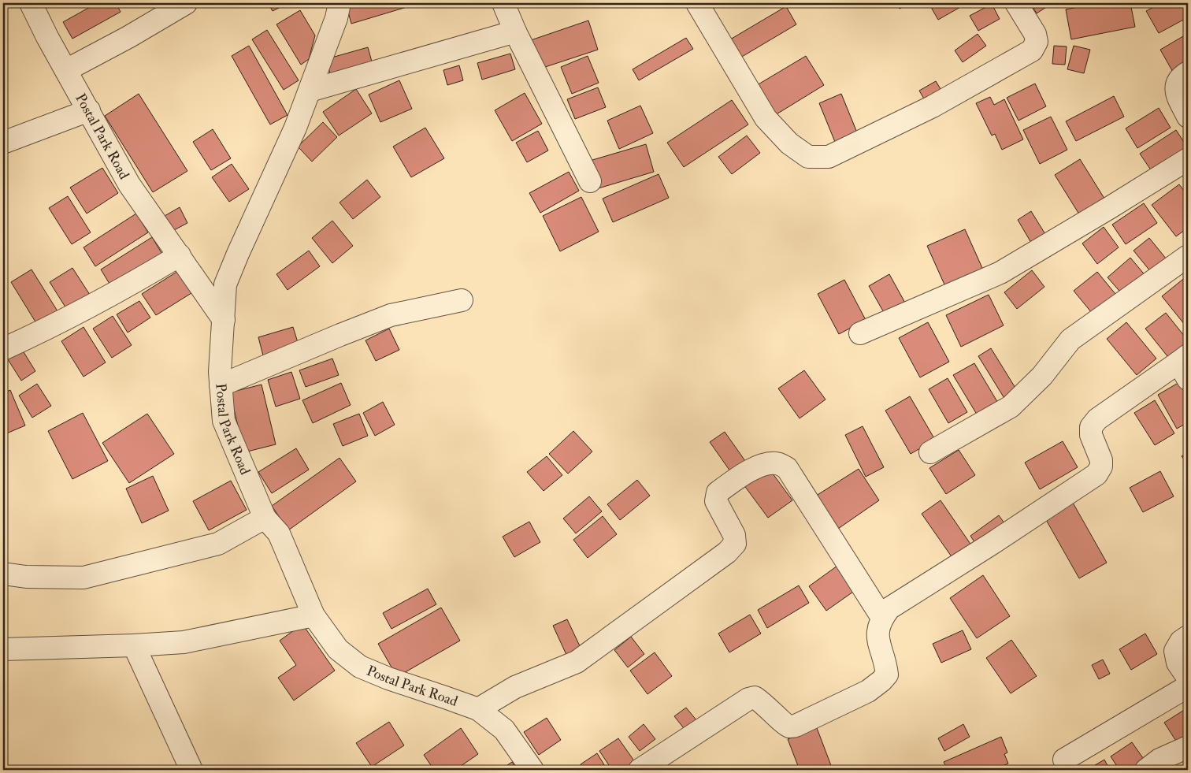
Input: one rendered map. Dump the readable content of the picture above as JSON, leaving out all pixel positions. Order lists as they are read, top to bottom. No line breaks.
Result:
{"streets":{"street":["Postal Park Road"]}}
